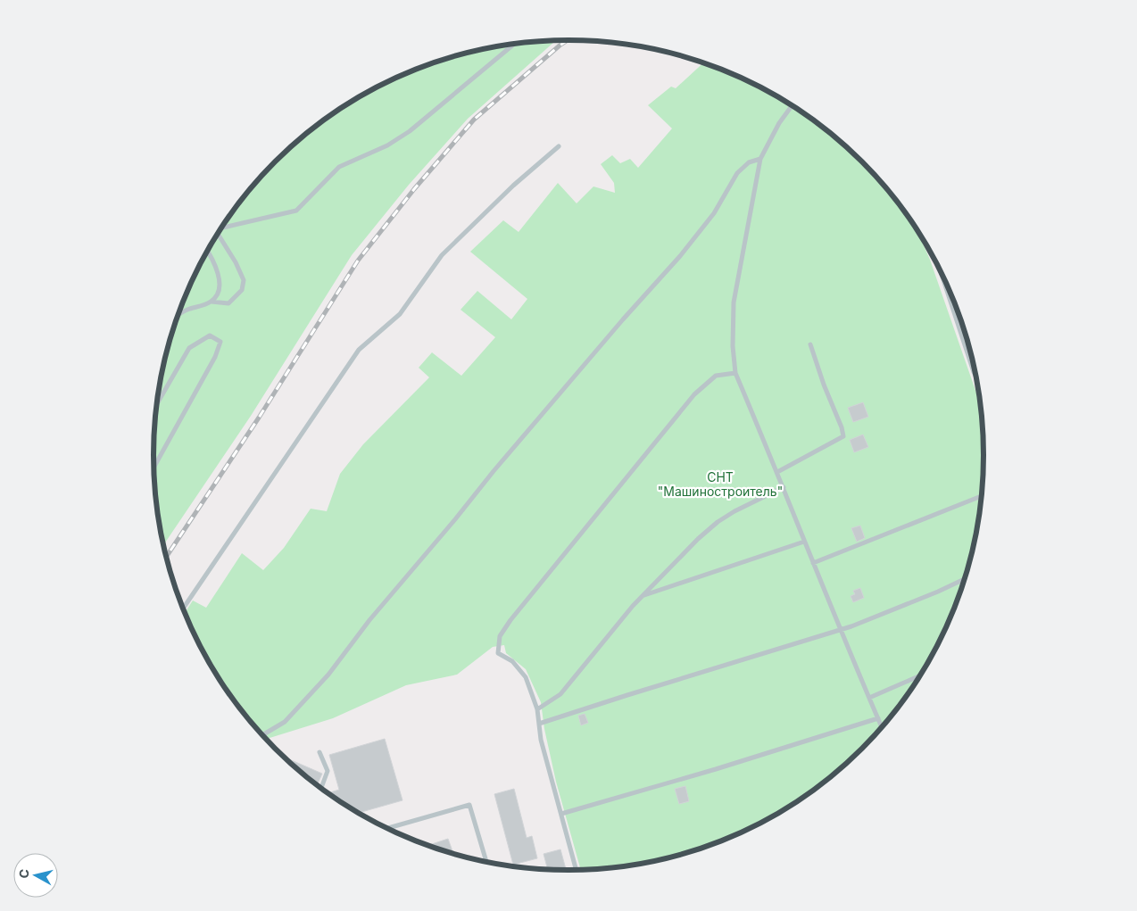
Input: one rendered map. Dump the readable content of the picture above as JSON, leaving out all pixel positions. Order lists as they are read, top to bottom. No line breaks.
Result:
{"parks":["СНТ \"Машиностроитель\""],"north":"left"}
